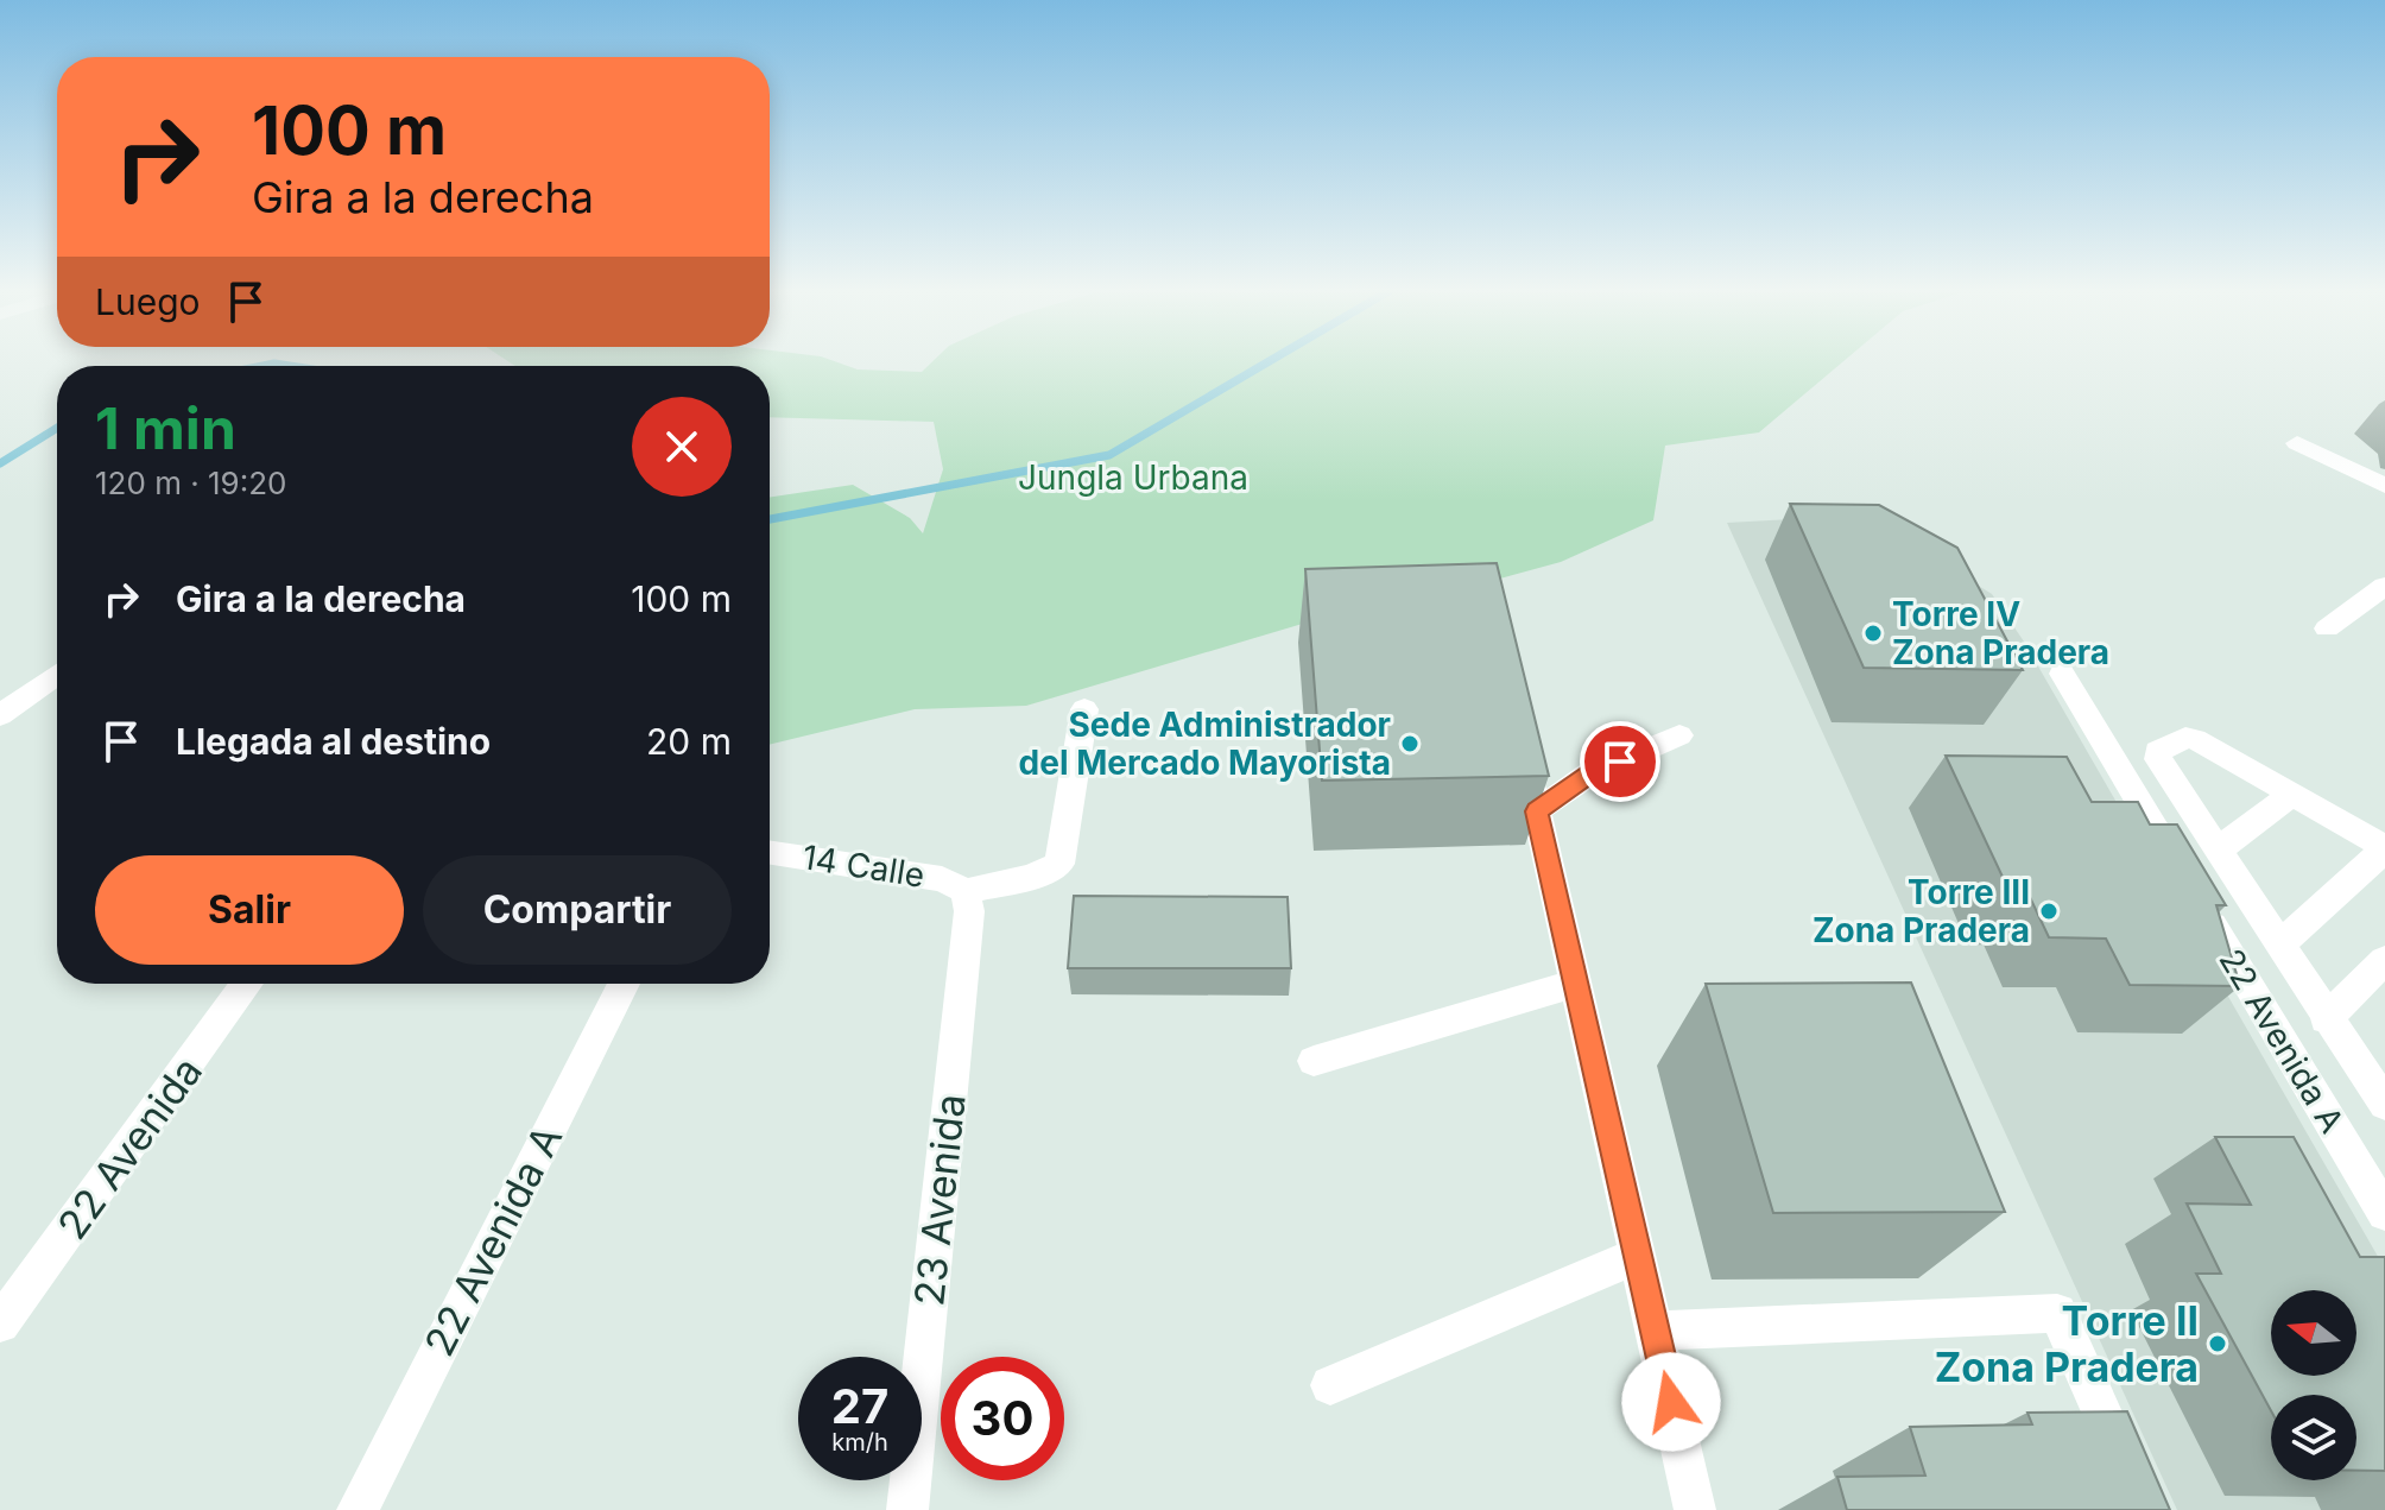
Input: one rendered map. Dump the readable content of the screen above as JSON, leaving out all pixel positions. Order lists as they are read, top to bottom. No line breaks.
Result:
{"streets":{"street":["14 Calle","22 Avenida A","22 Avenida","23 Avenida"]},"crossings":[["14 Calle","23 Avenida"]],"parks":["Jungla Urbana"],"places":["Torre IV Zona Pradera","Sede Administrador del Mercado Mayorista","Torre III Zona Pradera","Torre II Zona Pradera"],"north":"left","page":{"turn":["100 m","Gira a la derecha"],"then":"Luego","heading":["1 min","120 m · 19:20"],"list":[{"name":"Gira a la derecha","value":"100 m"},{"name":"Llegada al destino","value":"20 m"}],"buttons":["Salir","Compartir"],"speed":"27 km/h","limit":"30"}}
